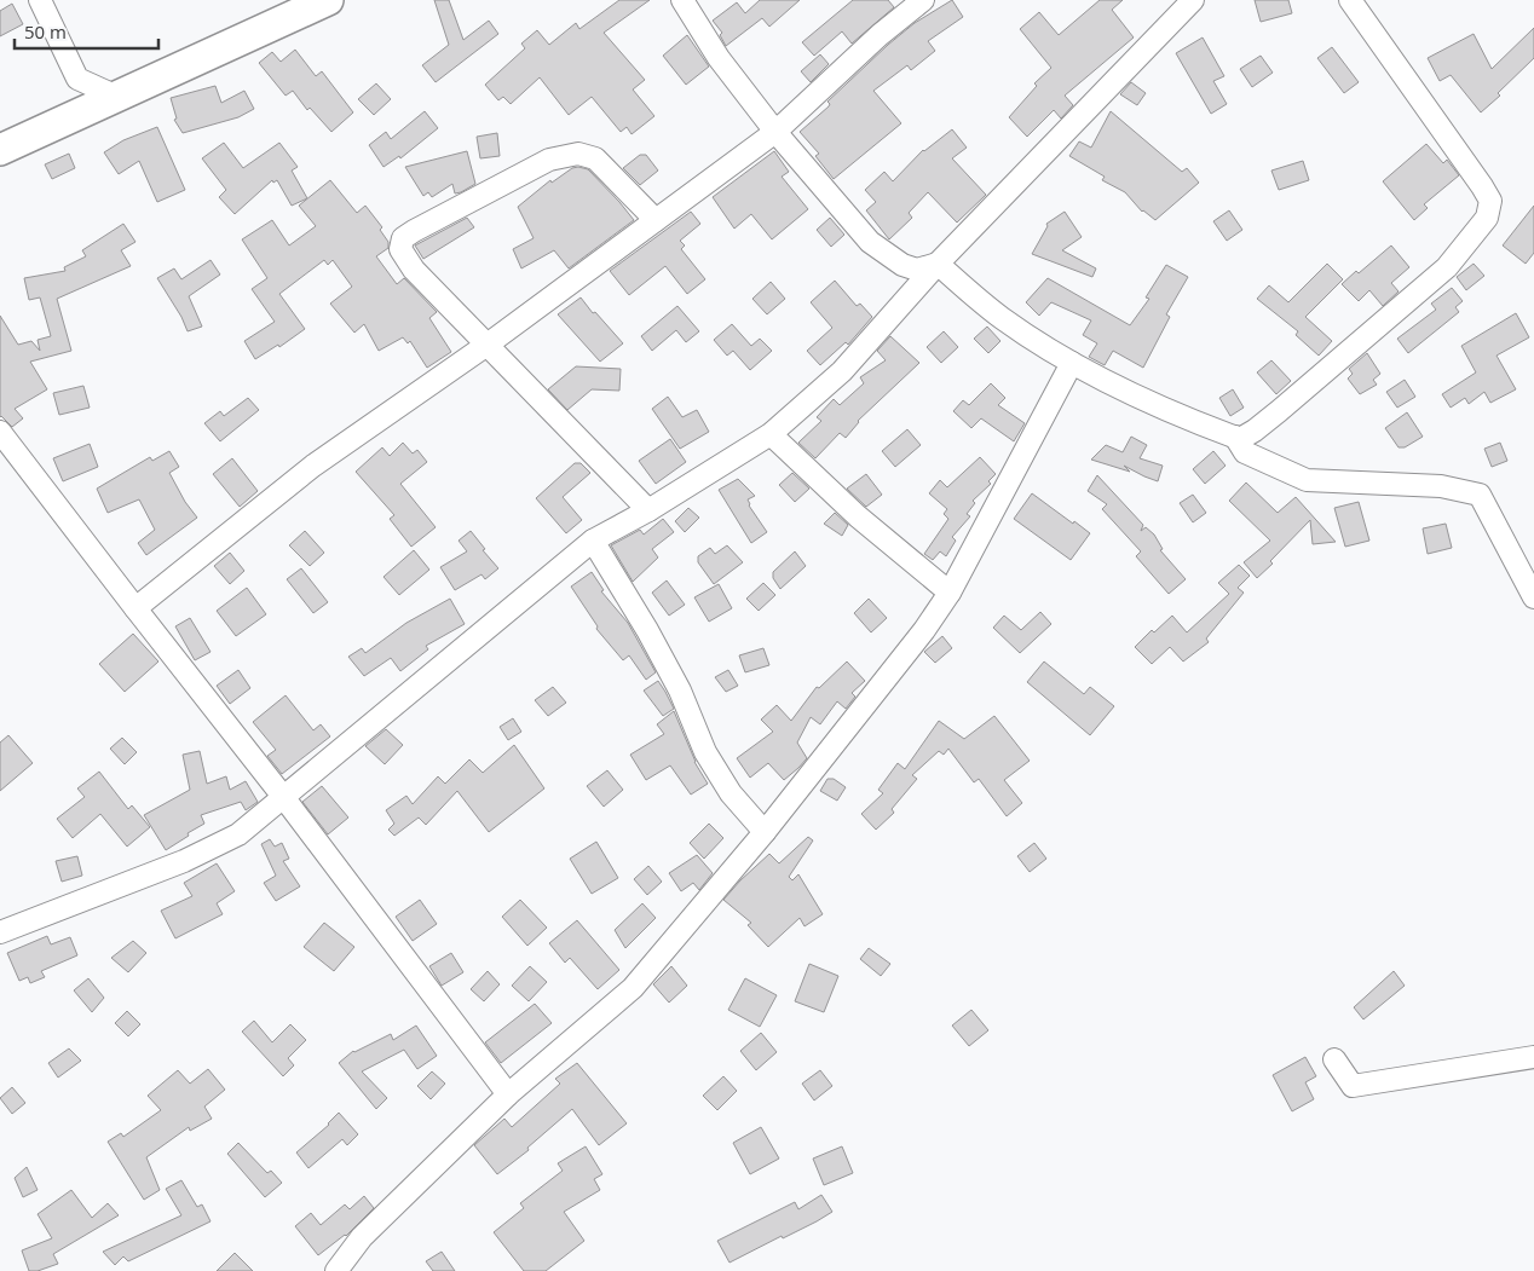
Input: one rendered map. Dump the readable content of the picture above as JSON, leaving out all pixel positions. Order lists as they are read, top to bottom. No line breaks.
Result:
{"scale_bar":"50 m"}
